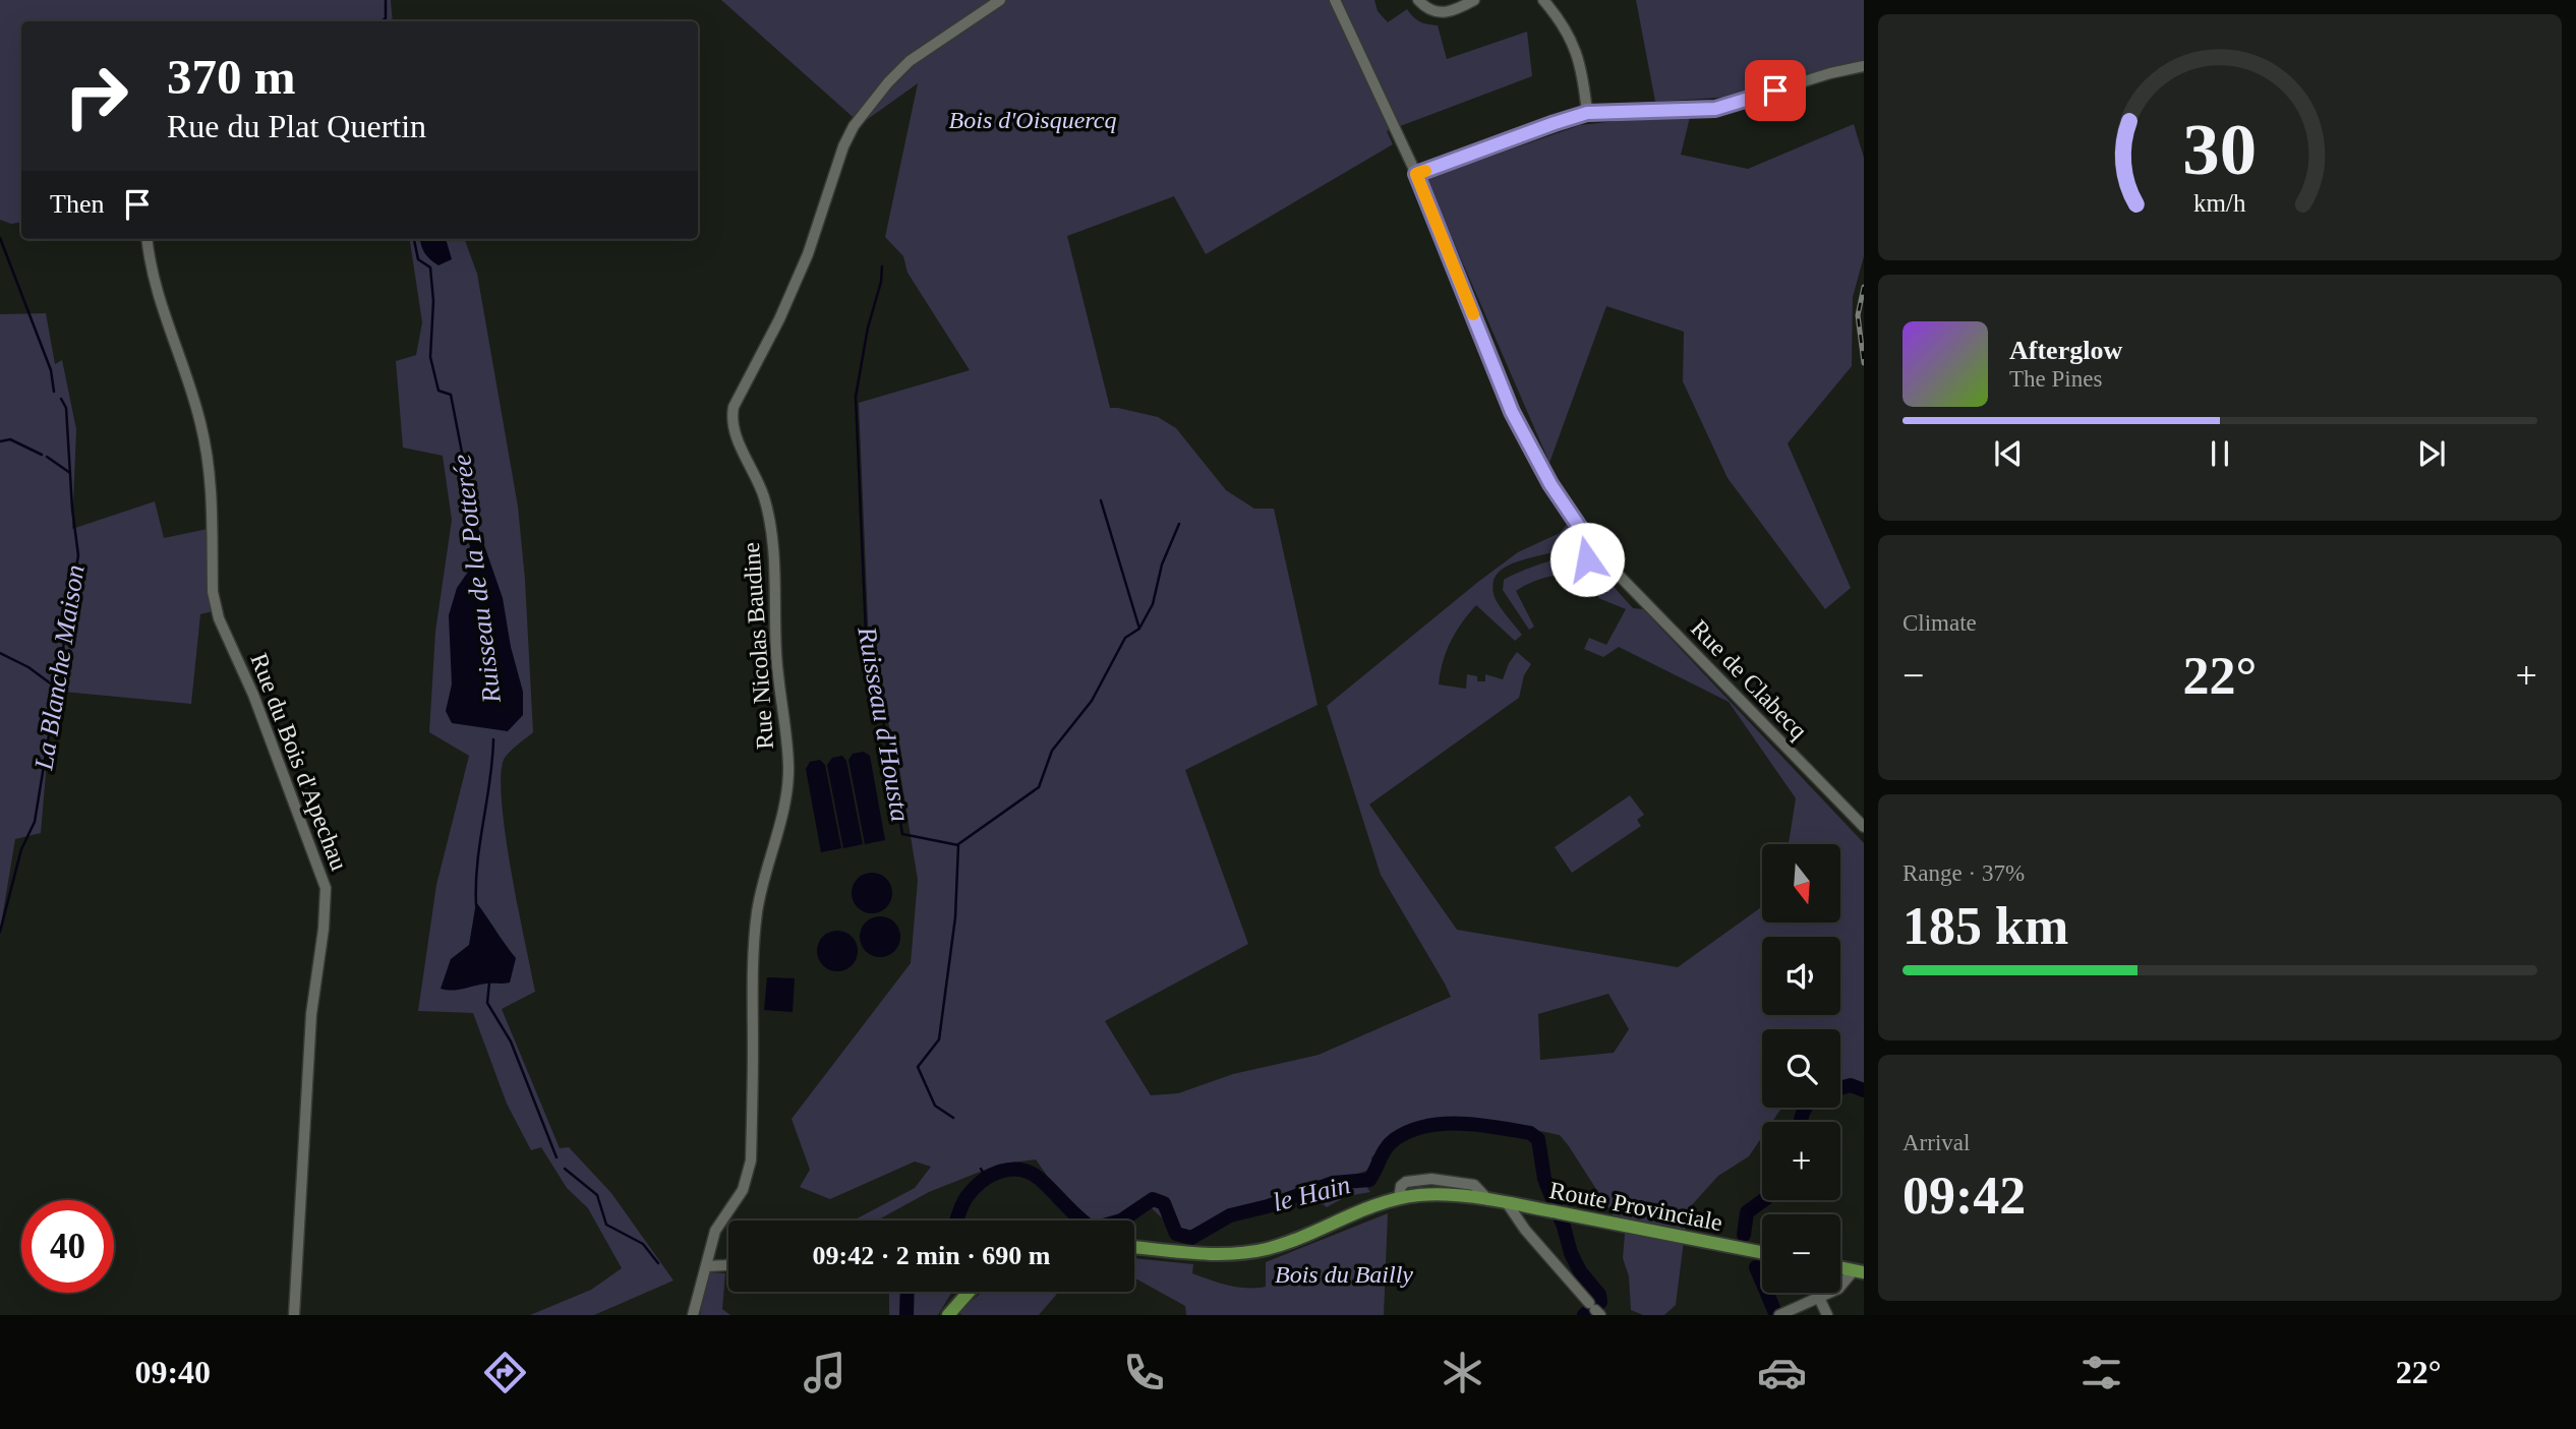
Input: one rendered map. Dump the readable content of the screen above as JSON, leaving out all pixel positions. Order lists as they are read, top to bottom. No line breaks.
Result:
{"streets":{"main road":["Route Provinciale"],"street":["Rue Nicolas Baudine","Rue de Clabecq","Rue du Bois d'Apechau"]},"water":["Ruisseau de la Potterée","La Blanche Maison","Ruisseau d'Housta","le Hain"],"parks":["Bois d'Oisquercq","Bois du Bailly"],"north":"bottom","page":{"turn":["370 m","Rue du Plat Quertin"],"then":"Then","song":["Afterglow","The Pines"],"tile":["Climate",["Range · 37%","185 km"],["Arrival","09:42"]],"heat":["−","22°","+"],"map_buttons":["+","−"],"limit":"40","trip":"09:42 · 2 min · 690 m","tabs":["09:40","22°"],"gauge":["30","km/h"]}}
